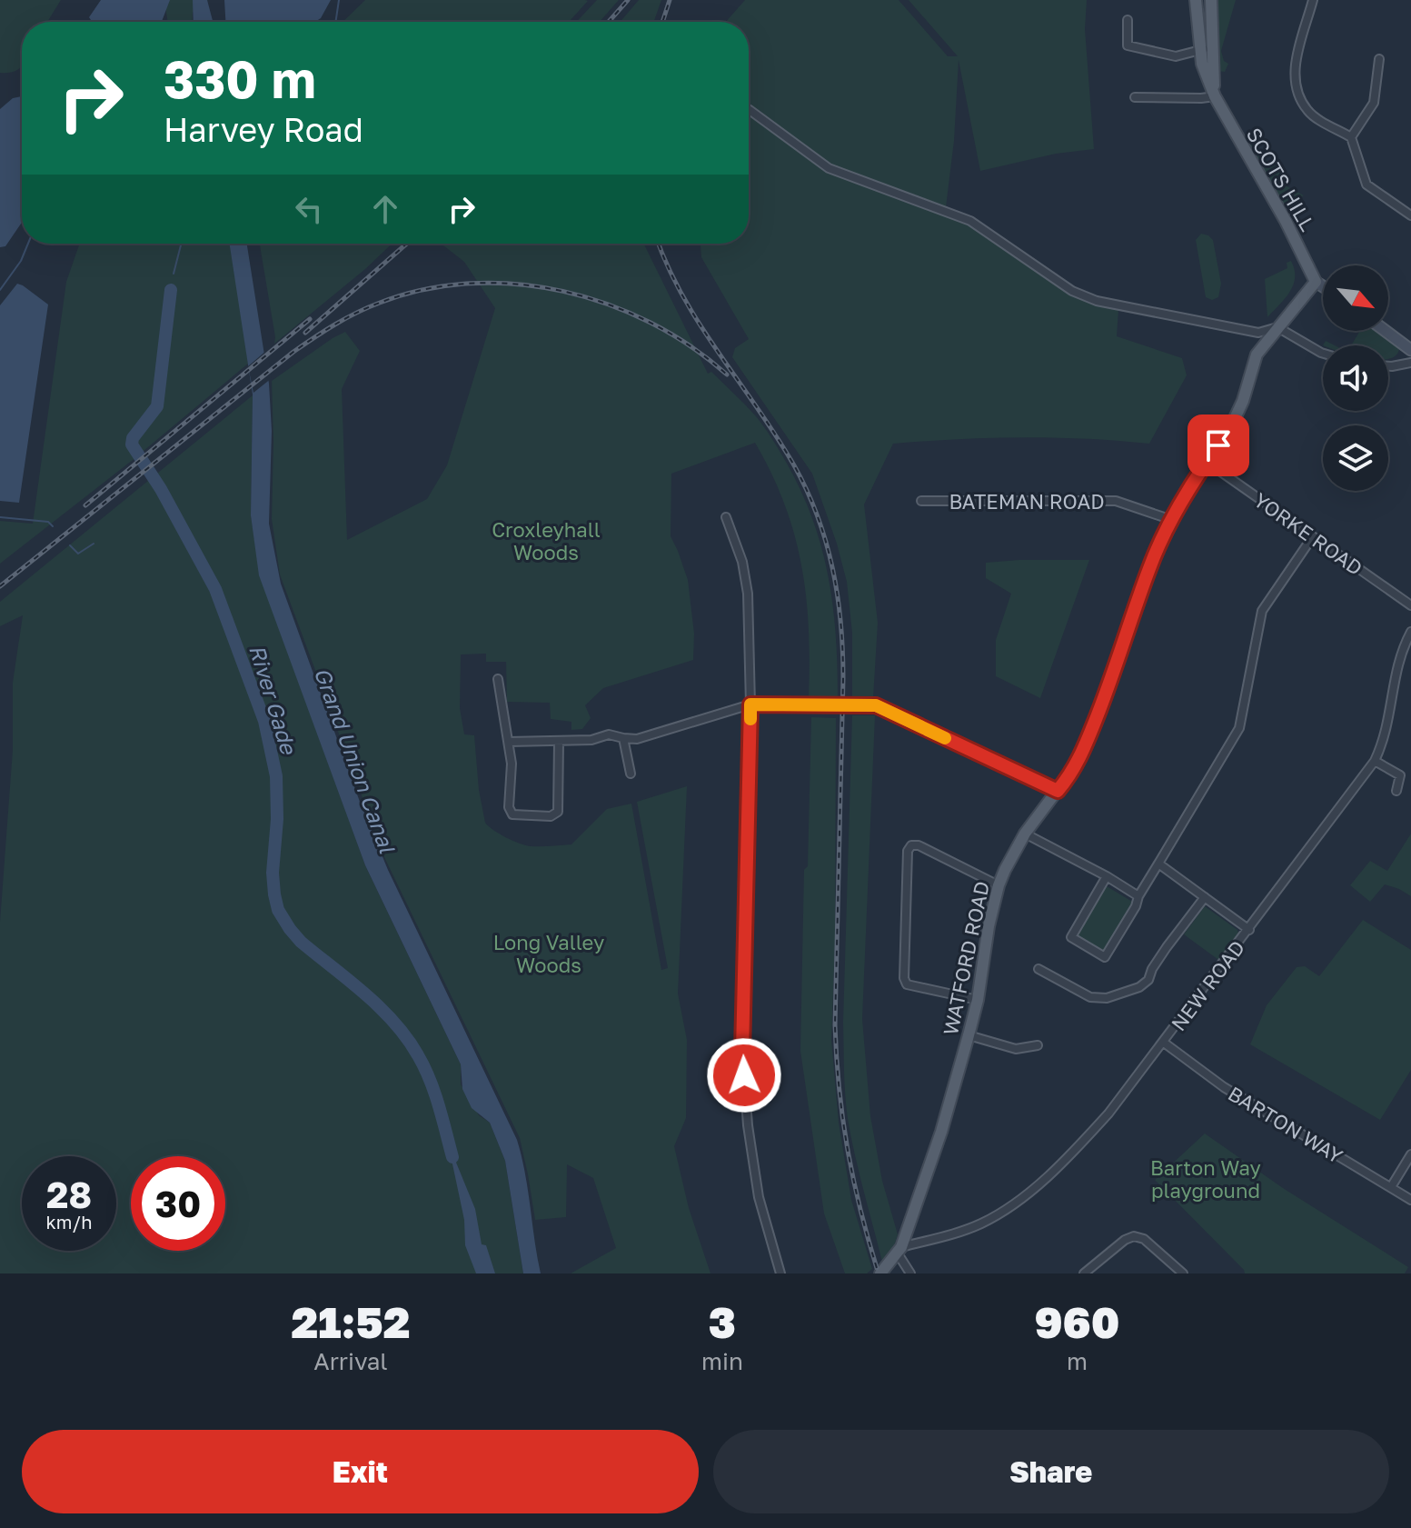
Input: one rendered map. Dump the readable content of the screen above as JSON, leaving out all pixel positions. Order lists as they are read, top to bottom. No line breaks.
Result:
{"streets":{"main road":["SCOTS HILL","WATFORD ROAD"],"street":["BATEMAN ROAD","YORKE ROAD","NEW ROAD","BARTON WAY"]},"crossings":[["SCOTS HILL","WATFORD ROAD"],["BATEMAN ROAD","WATFORD ROAD"],["YORKE ROAD","WATFORD ROAD"],["WATFORD ROAD","NEW ROAD"],["NEW ROAD","BARTON WAY"]],"water":["River Gade","Grand Union Canal"],"parks":["Croxleyhall Woods","Long Valley Woods","Barton Way playground"],"north":"bottom right","page":{"turn":["330 m","Harvey Road"],"speed":"28 km/h","limit":"30","eta":["21:52","Arrival","3","min","960","m"],"buttons":["Exit","Share"]}}
